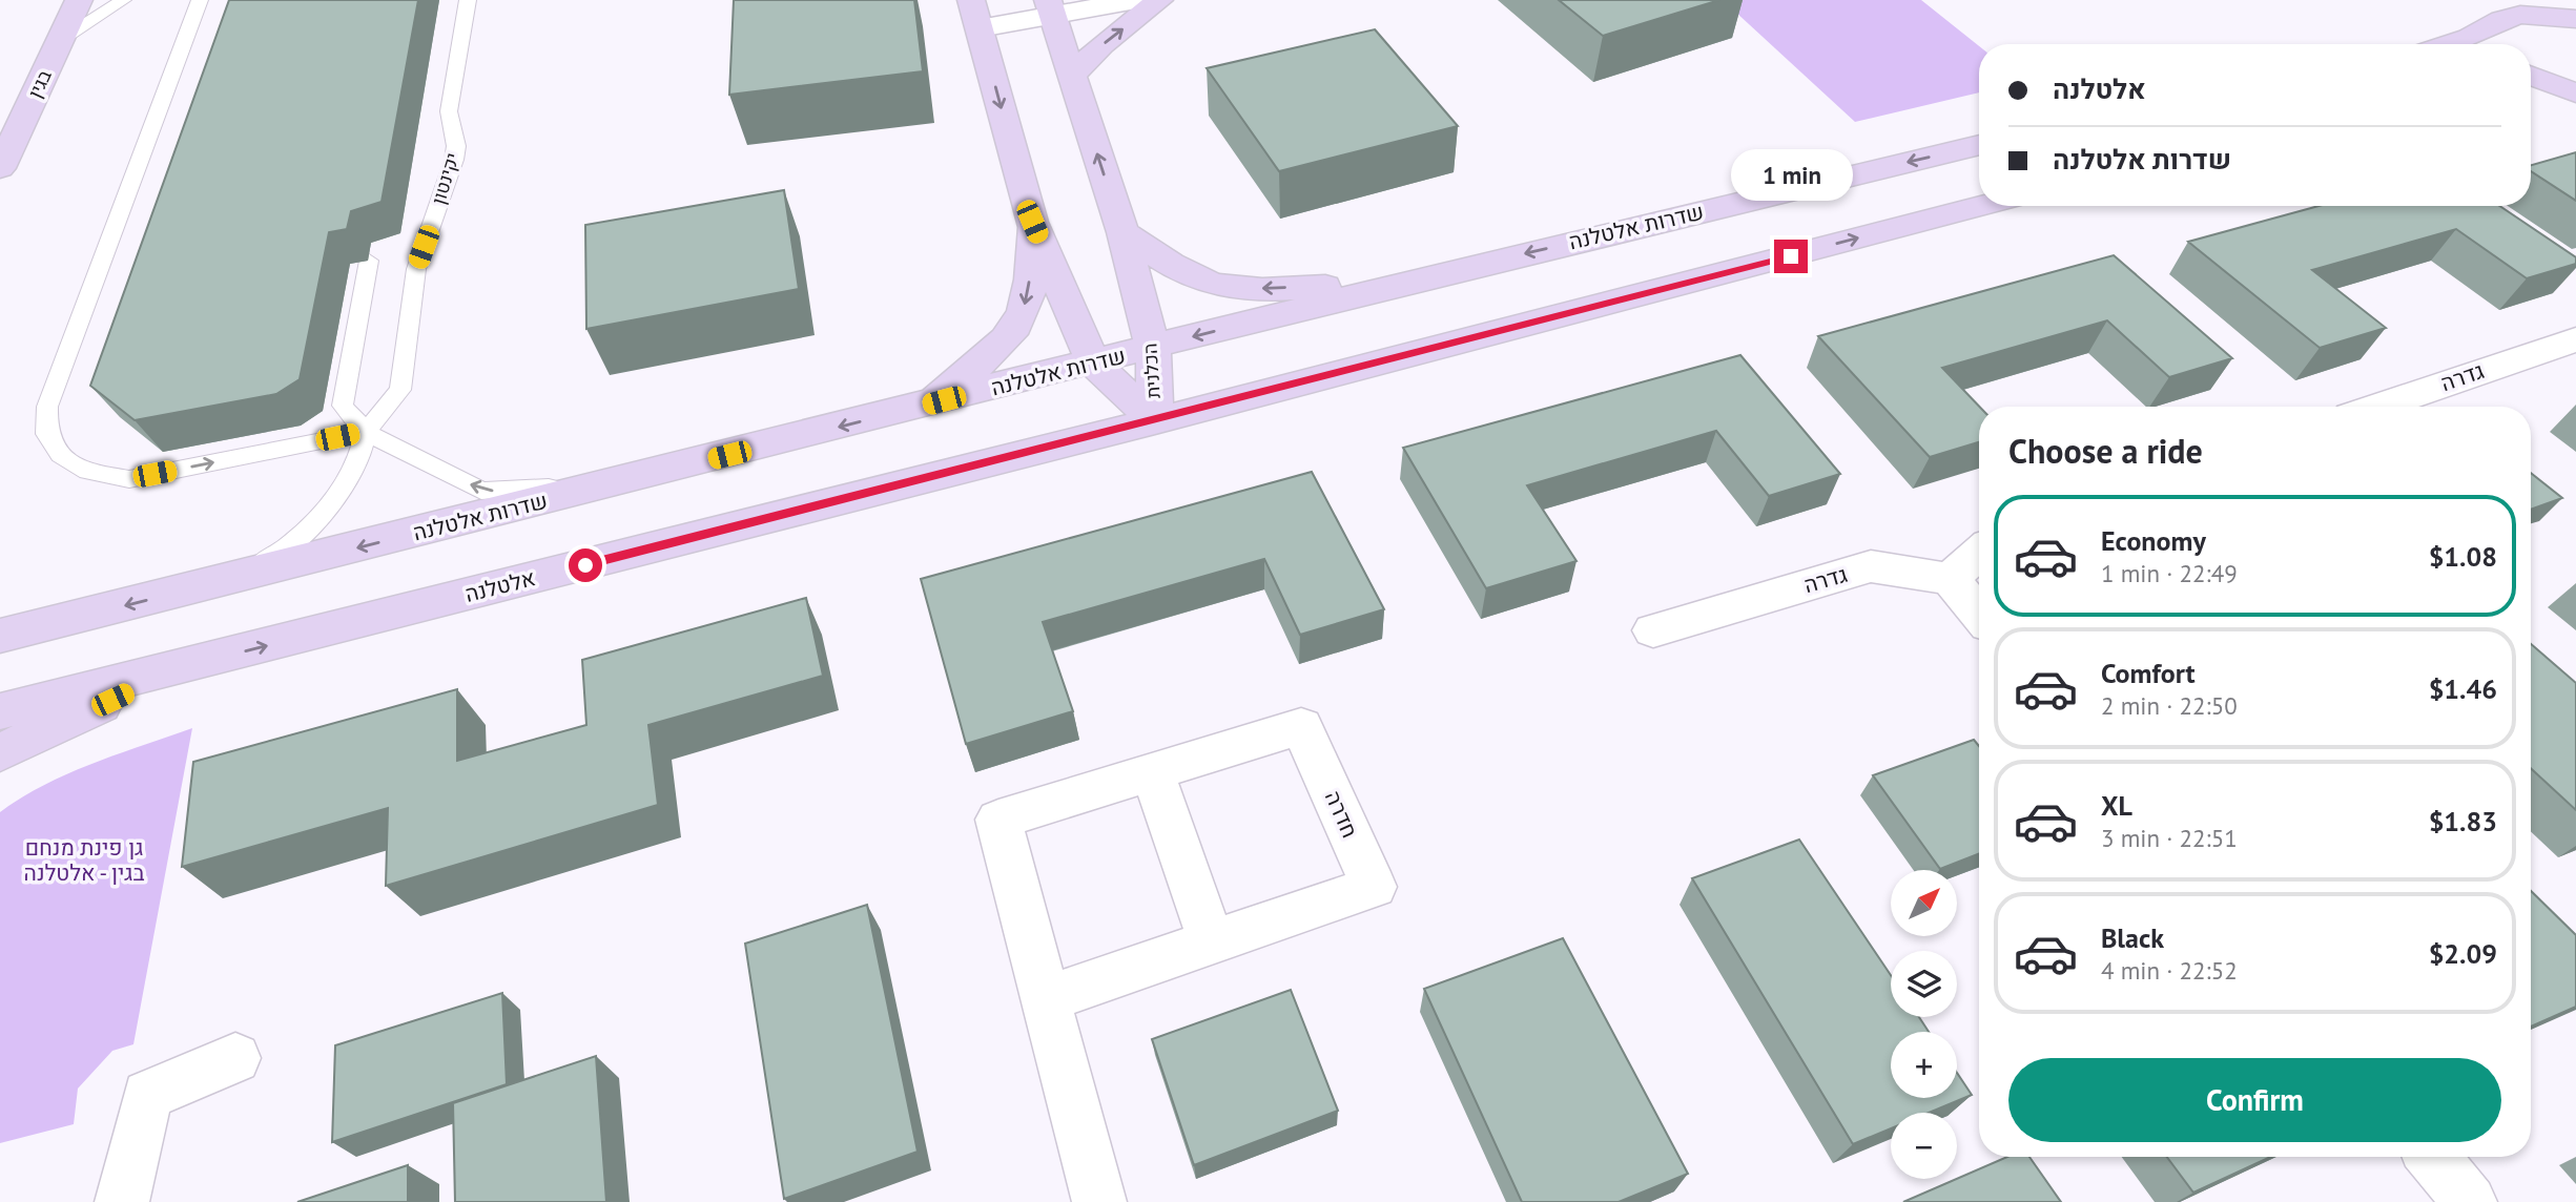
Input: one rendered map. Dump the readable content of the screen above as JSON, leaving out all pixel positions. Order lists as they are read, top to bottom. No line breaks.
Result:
{"streets":{"main road":["בגין","שדרות אלטלנה","הכלנית","אלטלנה"],"street":["גדרה","חדרה"],"lane":["יקינטון"]},"crossings":[["שדרות אלטלנה","הכלנית"],["הכלנית","אלטלנה"]],"one_way":["אלטלנה"],"parks":["גן פינת מנחם בגין - אלטלנה"],"north":"top right","page":{"banner":["אלטלנה","שדרות אלטלנה"],"bubble":"1 min","heading":"Choose a ride","list":[{"name":"Economy","note":"1 min · 22:49","value":"$1.08"},{"name":"Comfort","note":"2 min · 22:50","value":"$1.46"},{"name":"XL","note":"3 min · 22:51","value":"$1.83"},{"name":"Black","note":"4 min · 22:52","value":"$2.09"}],"map_buttons":["+","−"],"buttons":"Confirm"}}
